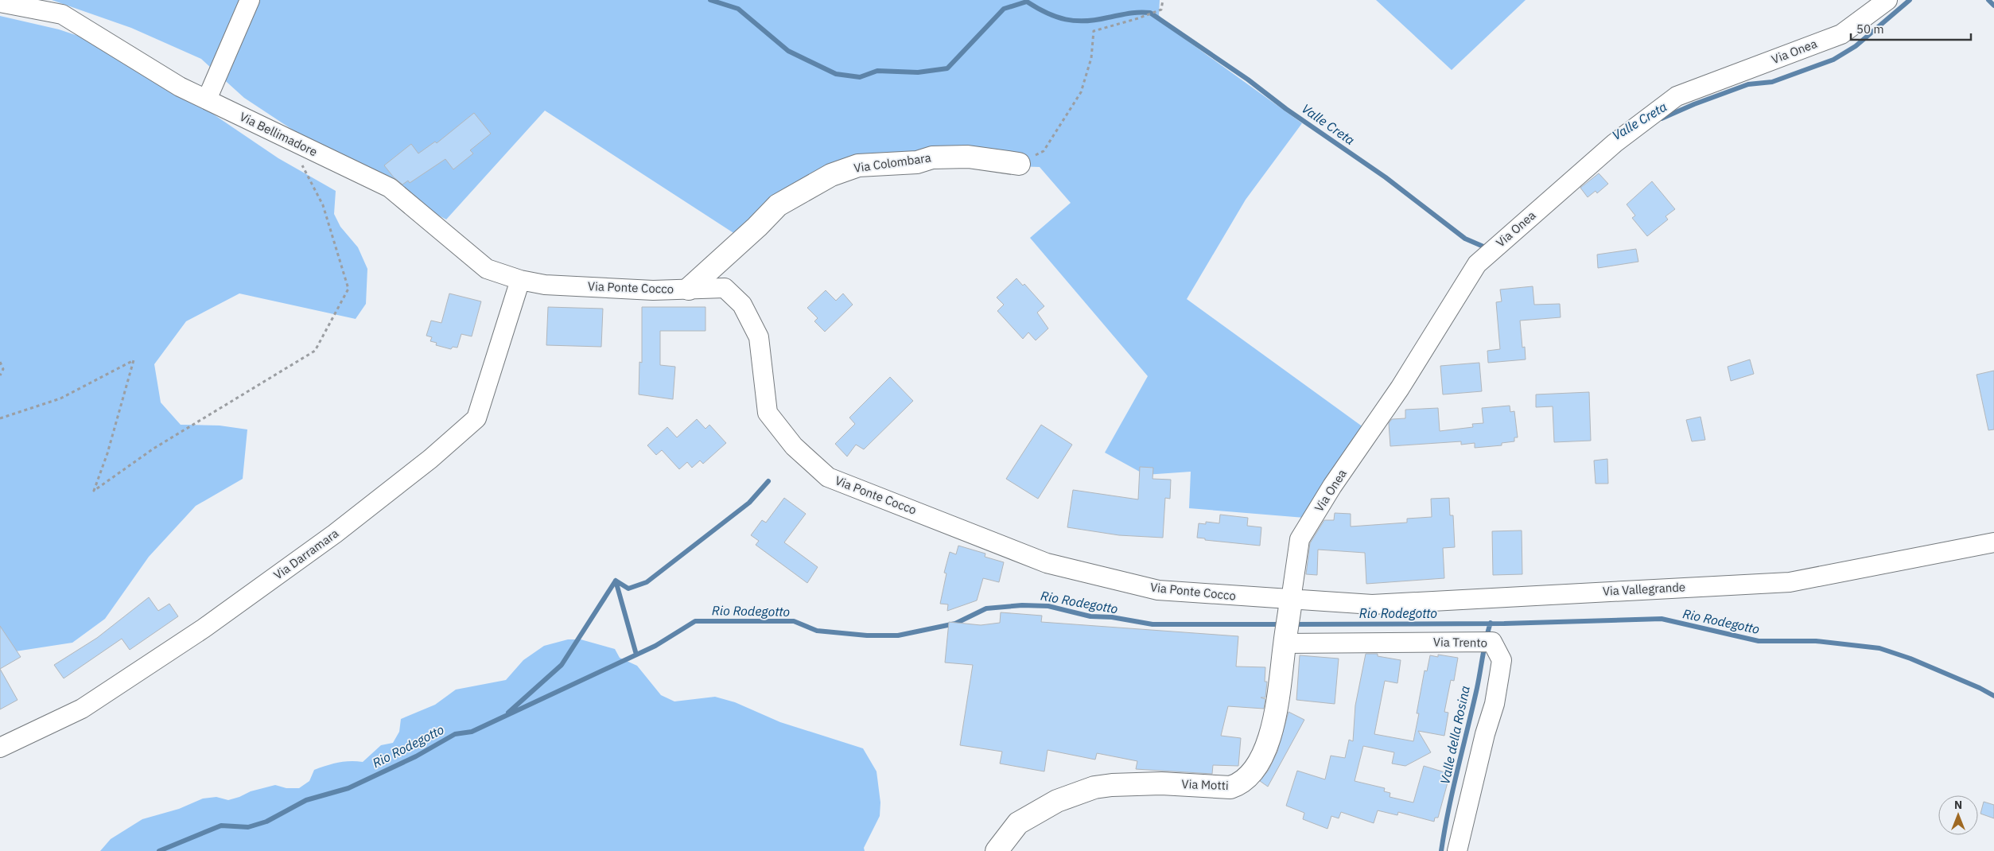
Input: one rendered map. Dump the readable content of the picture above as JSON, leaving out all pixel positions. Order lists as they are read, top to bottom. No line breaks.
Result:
{"streets":{"street":["Via Onea","Via Bellimadore","Via Colombara","Via Ponte Cocco","Via Darramara","Via Vallegrande","Via Trento","Via Motti"]},"crossings":[["Via Onea","Via Ponte Cocco"],["Via Onea","Via Vallegrande"],["Via Onea","Via Motti"],["Via Bellimadore","Via Ponte Cocco"],["Via Bellimadore","Via Darramara"],["Via Colombara","Via Ponte Cocco"],["Via Ponte Cocco","Via Vallegrande"],["Via Ponte Cocco","Via Motti"],["Via Vallegrande","Via Motti"],["Via Trento","Via Motti"]],"water":["Valle Creta","Rio Rodegotto","Valle della Rosina"],"scale_bar":"50 m","north":"top"}
